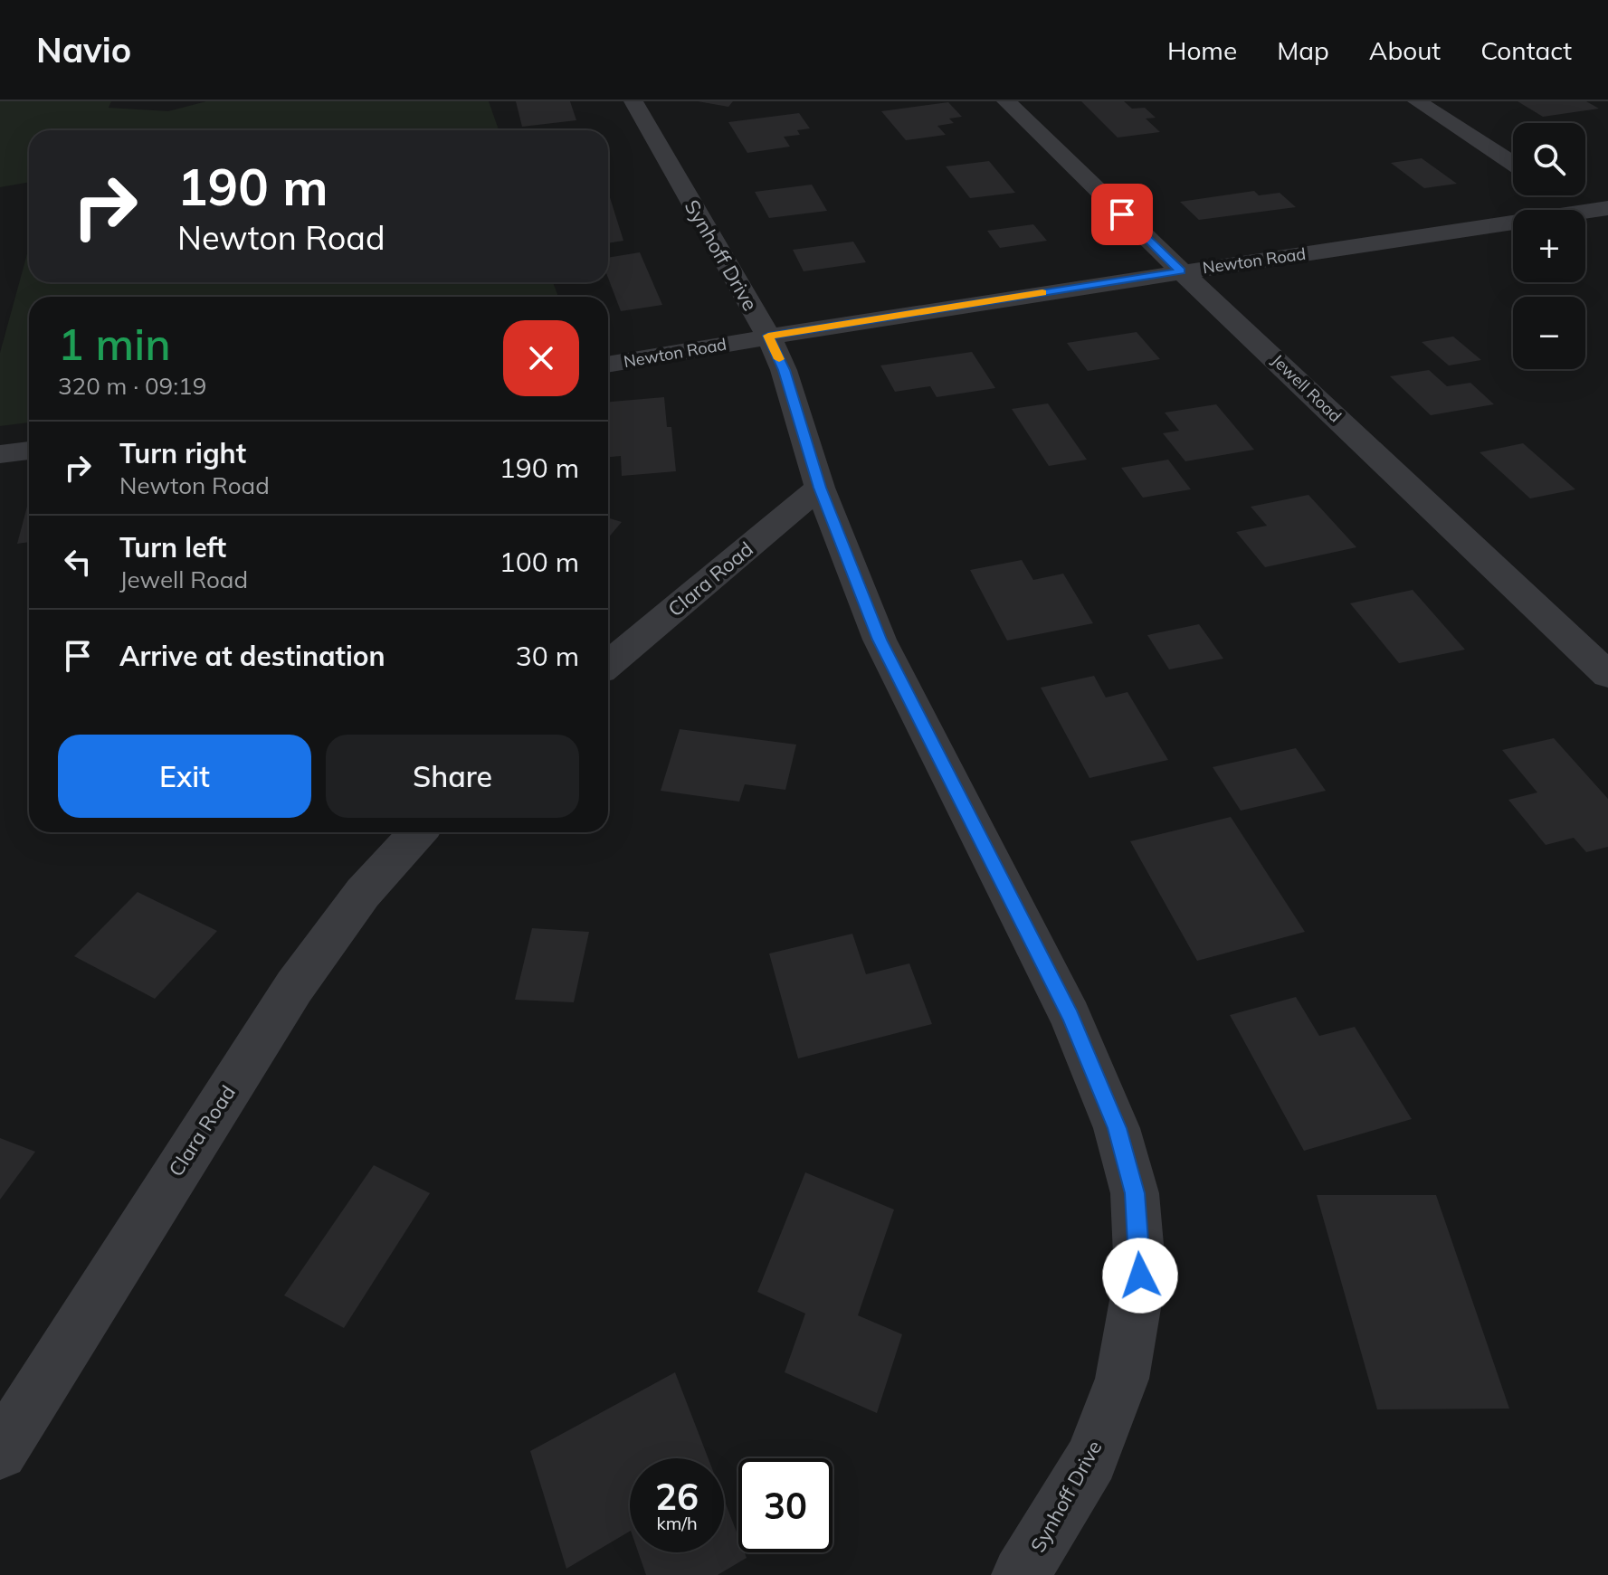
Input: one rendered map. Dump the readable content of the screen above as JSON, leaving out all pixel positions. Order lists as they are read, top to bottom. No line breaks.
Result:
{"streets":{"street":["Synhoff Drive","Newton Road","Jewell Road","Clara Road"]},"crossings":[["Synhoff Drive","Newton Road"],["Synhoff Drive","Clara Road"],["Newton Road","Jewell Road"]],"page":{"header":"Navio","nav":["Home","Map","About","Contact"],"map_buttons":["+","−"],"turn":["190 m","Newton Road"],"heading":["1 min","320 m · 09:19"],"list":[{"name":"Turn right","note":"Newton Road","value":"190 m"},{"name":"Turn left","note":"Jewell Road","value":"100 m"},{"name":"Arrive at destination","value":"30 m"}],"buttons":["Exit","Share"],"speed":"26 km/h","limit":"30"}}
